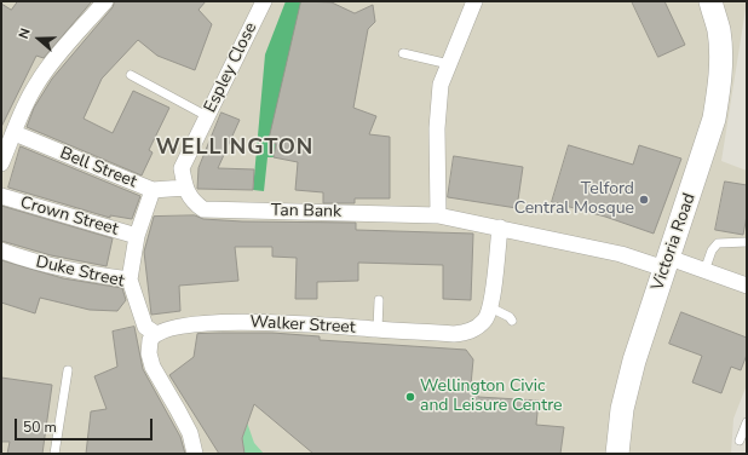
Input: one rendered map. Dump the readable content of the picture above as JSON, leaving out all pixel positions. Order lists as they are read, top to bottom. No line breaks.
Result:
{"streets":{"street":["Espley Close","Bell Street","Tan Bank","Crown Street","Victoria Road","Duke Street","Walker Street"]},"crossings":[["Espley Close","Bell Street"],["Espley Close","Tan Bank"],["Bell Street","Tan Bank"],["Tan Bank","Victoria Road"],["Tan Bank","Walker Street"],["Duke Street","Walker Street"]],"districts":["WELLINGTON"],"places":["Telford Central Mosque","Wellington Civic and Leisure Centre"],"scale_bar":"50 m","north":"left"}
